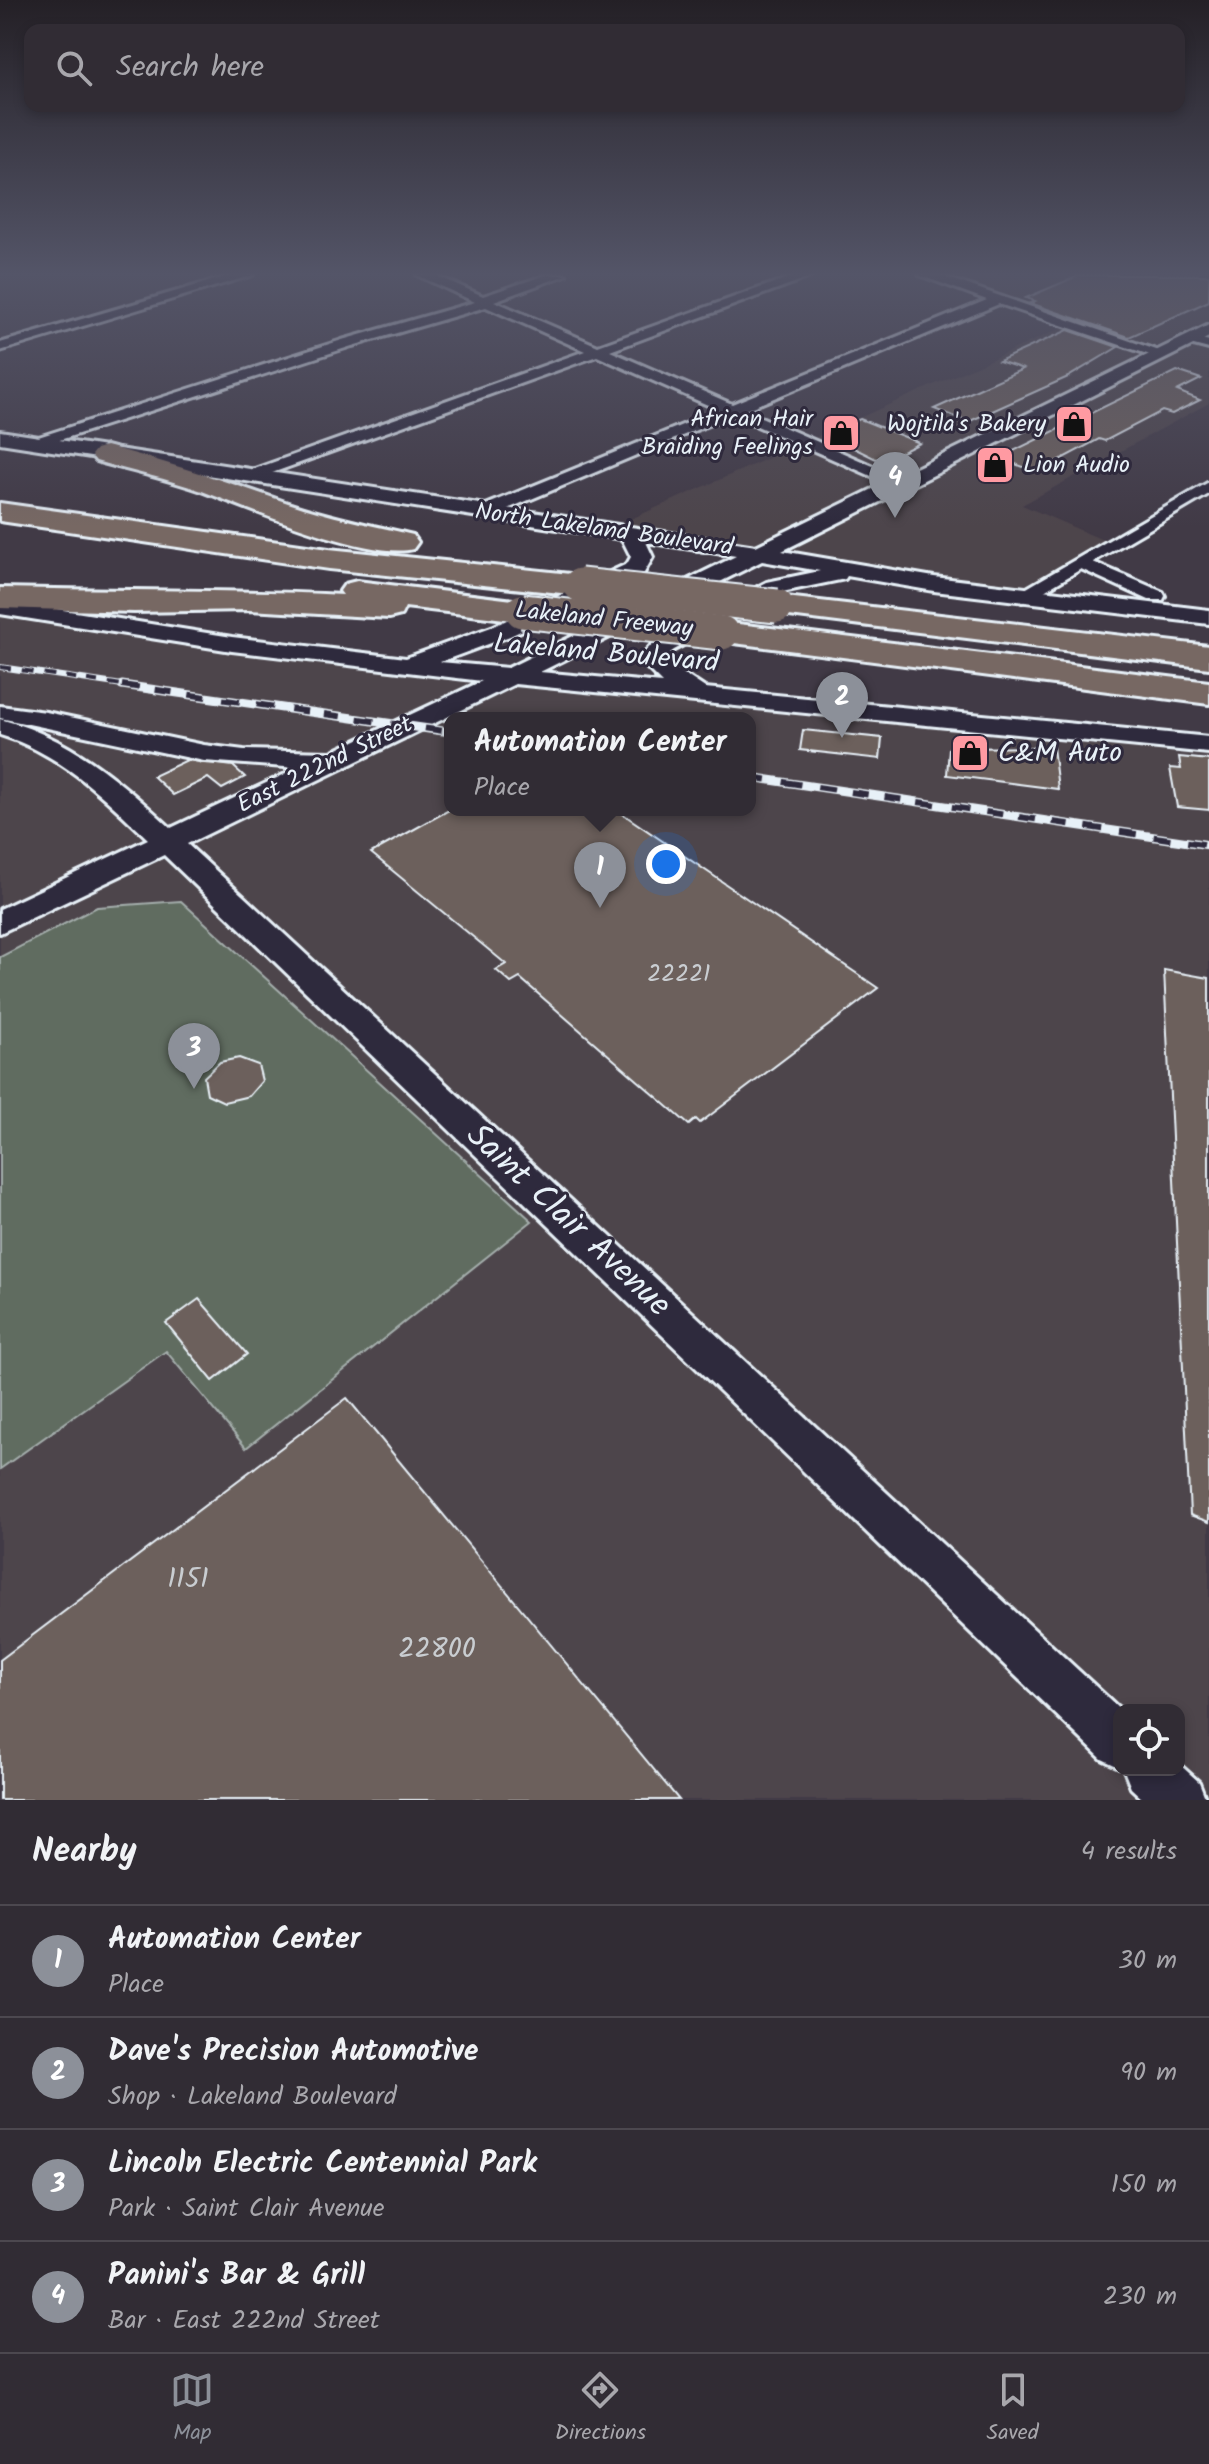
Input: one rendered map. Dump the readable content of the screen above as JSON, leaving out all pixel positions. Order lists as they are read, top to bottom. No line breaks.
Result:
{"streets":{"highway":["Lakeland Freeway"],"street":["North Lakeland Boulevard","Lakeland Boulevard","East 222nd Street","Saint Clair Avenue"]},"crossings":[["North Lakeland Boulevard","East 222nd Street"],["Lakeland Boulevard","East 222nd Street"],["East 222nd Street","Saint Clair Avenue"]],"places":{"shop":["Wojtila's Bakery","African Hair Braiding Feelings","Lion Audio","C&M Auto"]},"house_numbers":["22221","1151","22800"],"page":{"search":"Search here","pins":["4","2","1","3"],"popup":["Automation Center","Place"],"heading":["Nearby","4 results"],"list":[{"mark":"1","name":"Automation Center","note":"Place","value":"30 m"},{"mark":"2","name":"Dave's Precision Automotive","note":"Shop · Lakeland Boulevard","value":"90 m"},{"mark":"3","name":"Lincoln Electric Centennial Park","note":"Park · Saint Clair Avenue","value":"150 m"},{"mark":"4","name":"Panini's Bar & Grill","note":"Bar · East 222nd Street","value":"230 m"}],"nav":["Map","Directions","Saved"]}}
